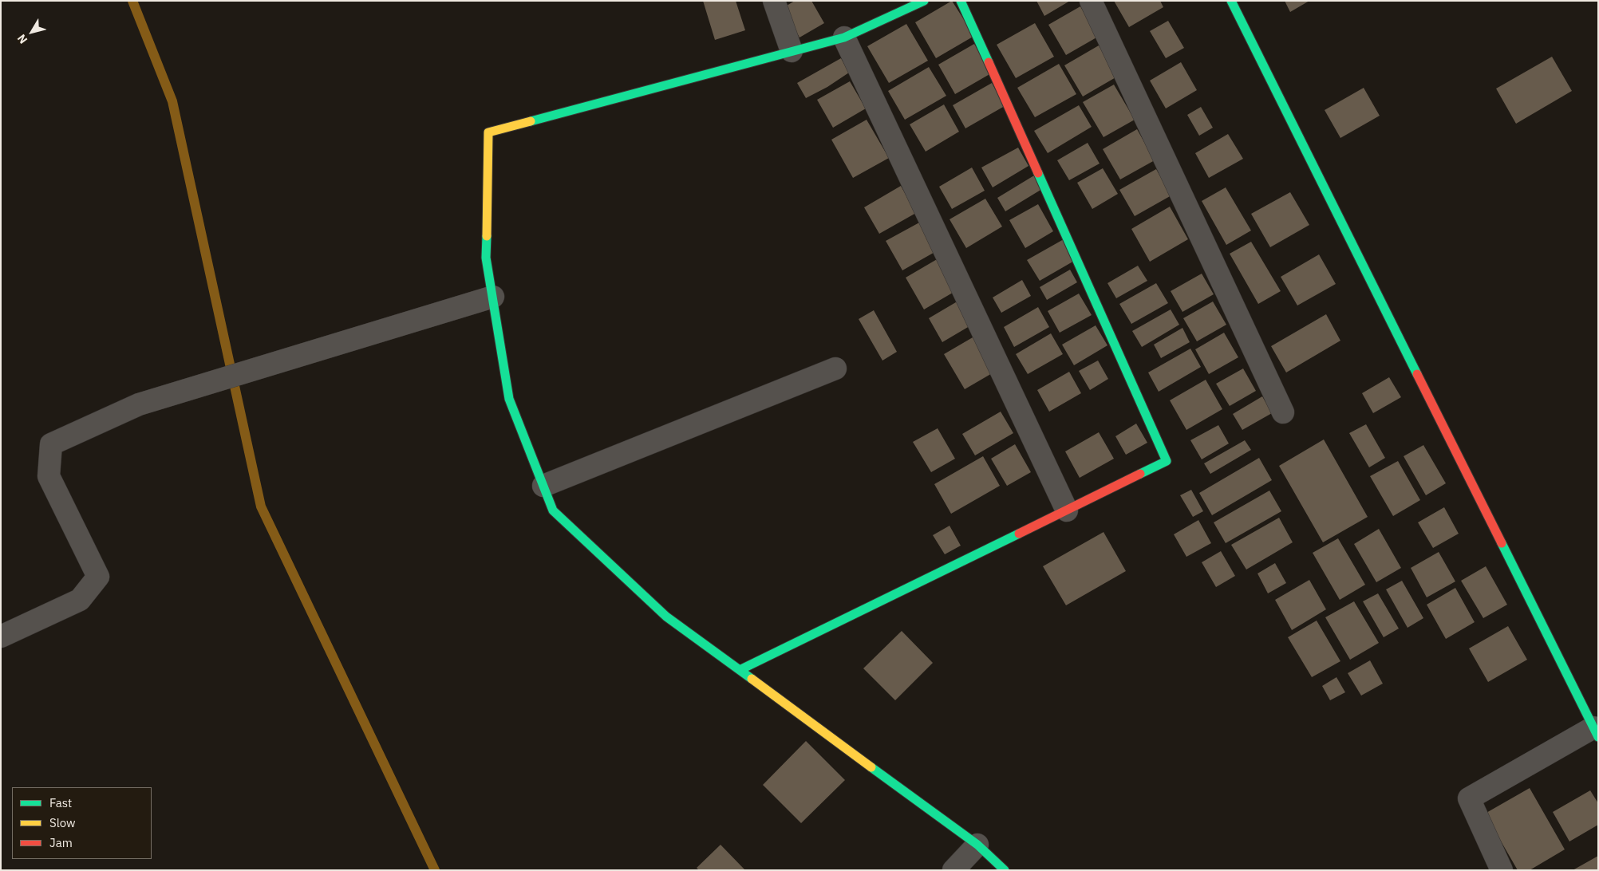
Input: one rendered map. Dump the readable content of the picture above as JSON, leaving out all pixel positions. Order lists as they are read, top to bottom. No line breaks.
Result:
{"legend":["Fast","Slow","Jam"],"north":"bottom left"}
